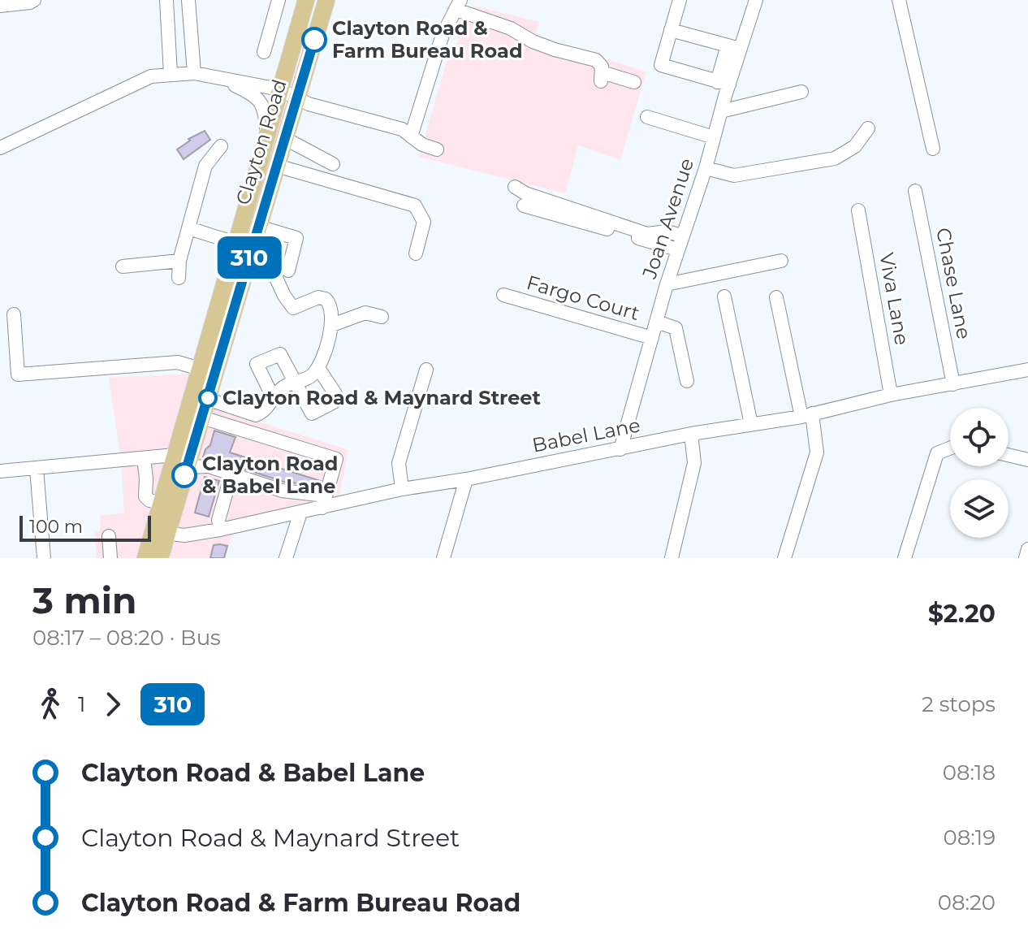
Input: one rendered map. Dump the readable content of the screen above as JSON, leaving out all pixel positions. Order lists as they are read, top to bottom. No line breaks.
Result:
{"streets":{"main road":["Clayton Road"],"street":["Joan Avenue","Chase Lane","Fargo Court","Viva Lane","Babel Lane"]},"crossings":[["Clayton Road","Babel Lane"],["Joan Avenue","Fargo Court"],["Joan Avenue","Babel Lane"],["Chase Lane","Babel Lane"],["Viva Lane","Babel Lane"]],"places":["Clayton Road & Farm Bureau Road","Clayton Road & Maynard Street","Clayton Road & Babel Lane"],"lines":["bus line 310"],"scale_bar":"100 m","page":{"on_map":"310","scale":"100 m","heading":["3 min","08:17 – 08:20 · Bus","$2.20"],"legs":["1","310","2 stops"],"list":[{"name":"Clayton Road & Babel Lane","value":"08:18"},{"name":"Clayton Road & Maynard Street","value":"08:19"},{"name":"Clayton Road & Farm Bureau Road","value":"08:20"}]}}
